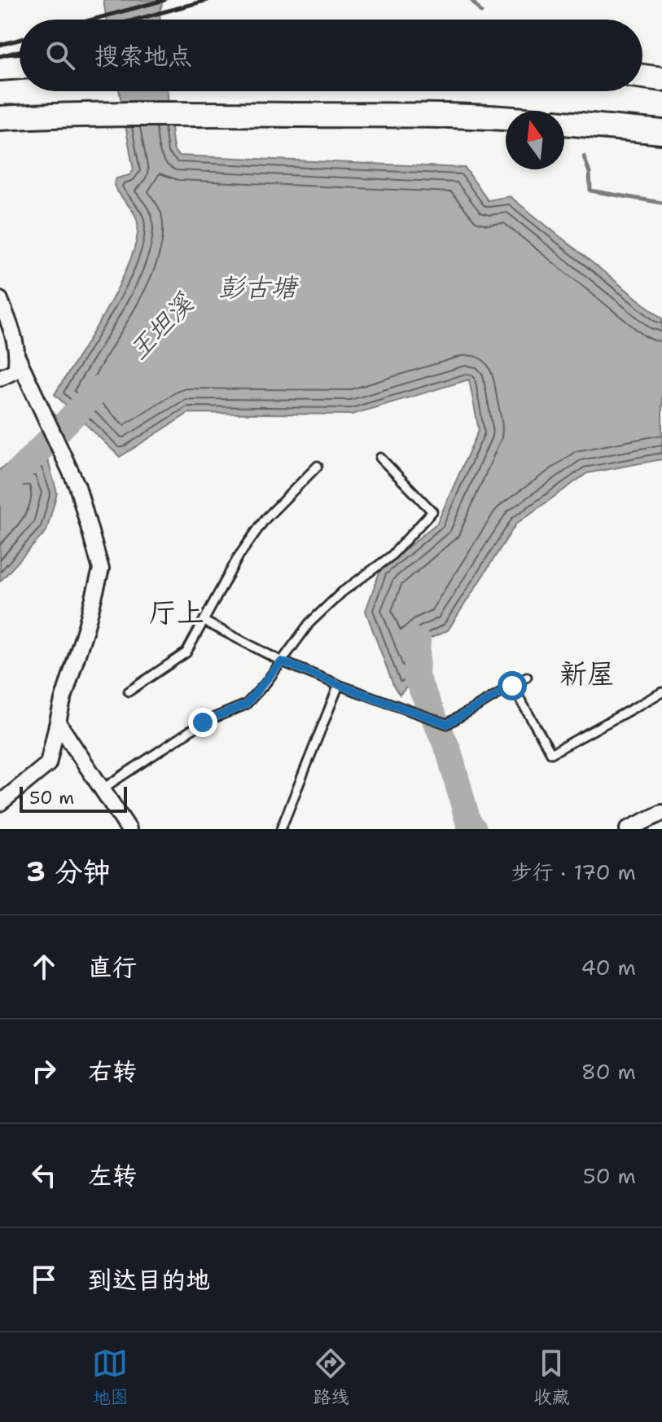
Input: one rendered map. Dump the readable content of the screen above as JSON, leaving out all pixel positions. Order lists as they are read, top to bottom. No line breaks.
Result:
{"districts":["厅上","新屋"],"water":["彭古塘","王坦溪"],"scale_bar":"50 m","north":"top","page":{"search":"搜索地点","scale":"50 m","heading":["3 分钟","步行 · 170 m"],"list":[["直行","40 m"],["右转","80 m"],["左转","50 m"],"到达目的地"],"nav":["地图","路线","收藏"]}}
